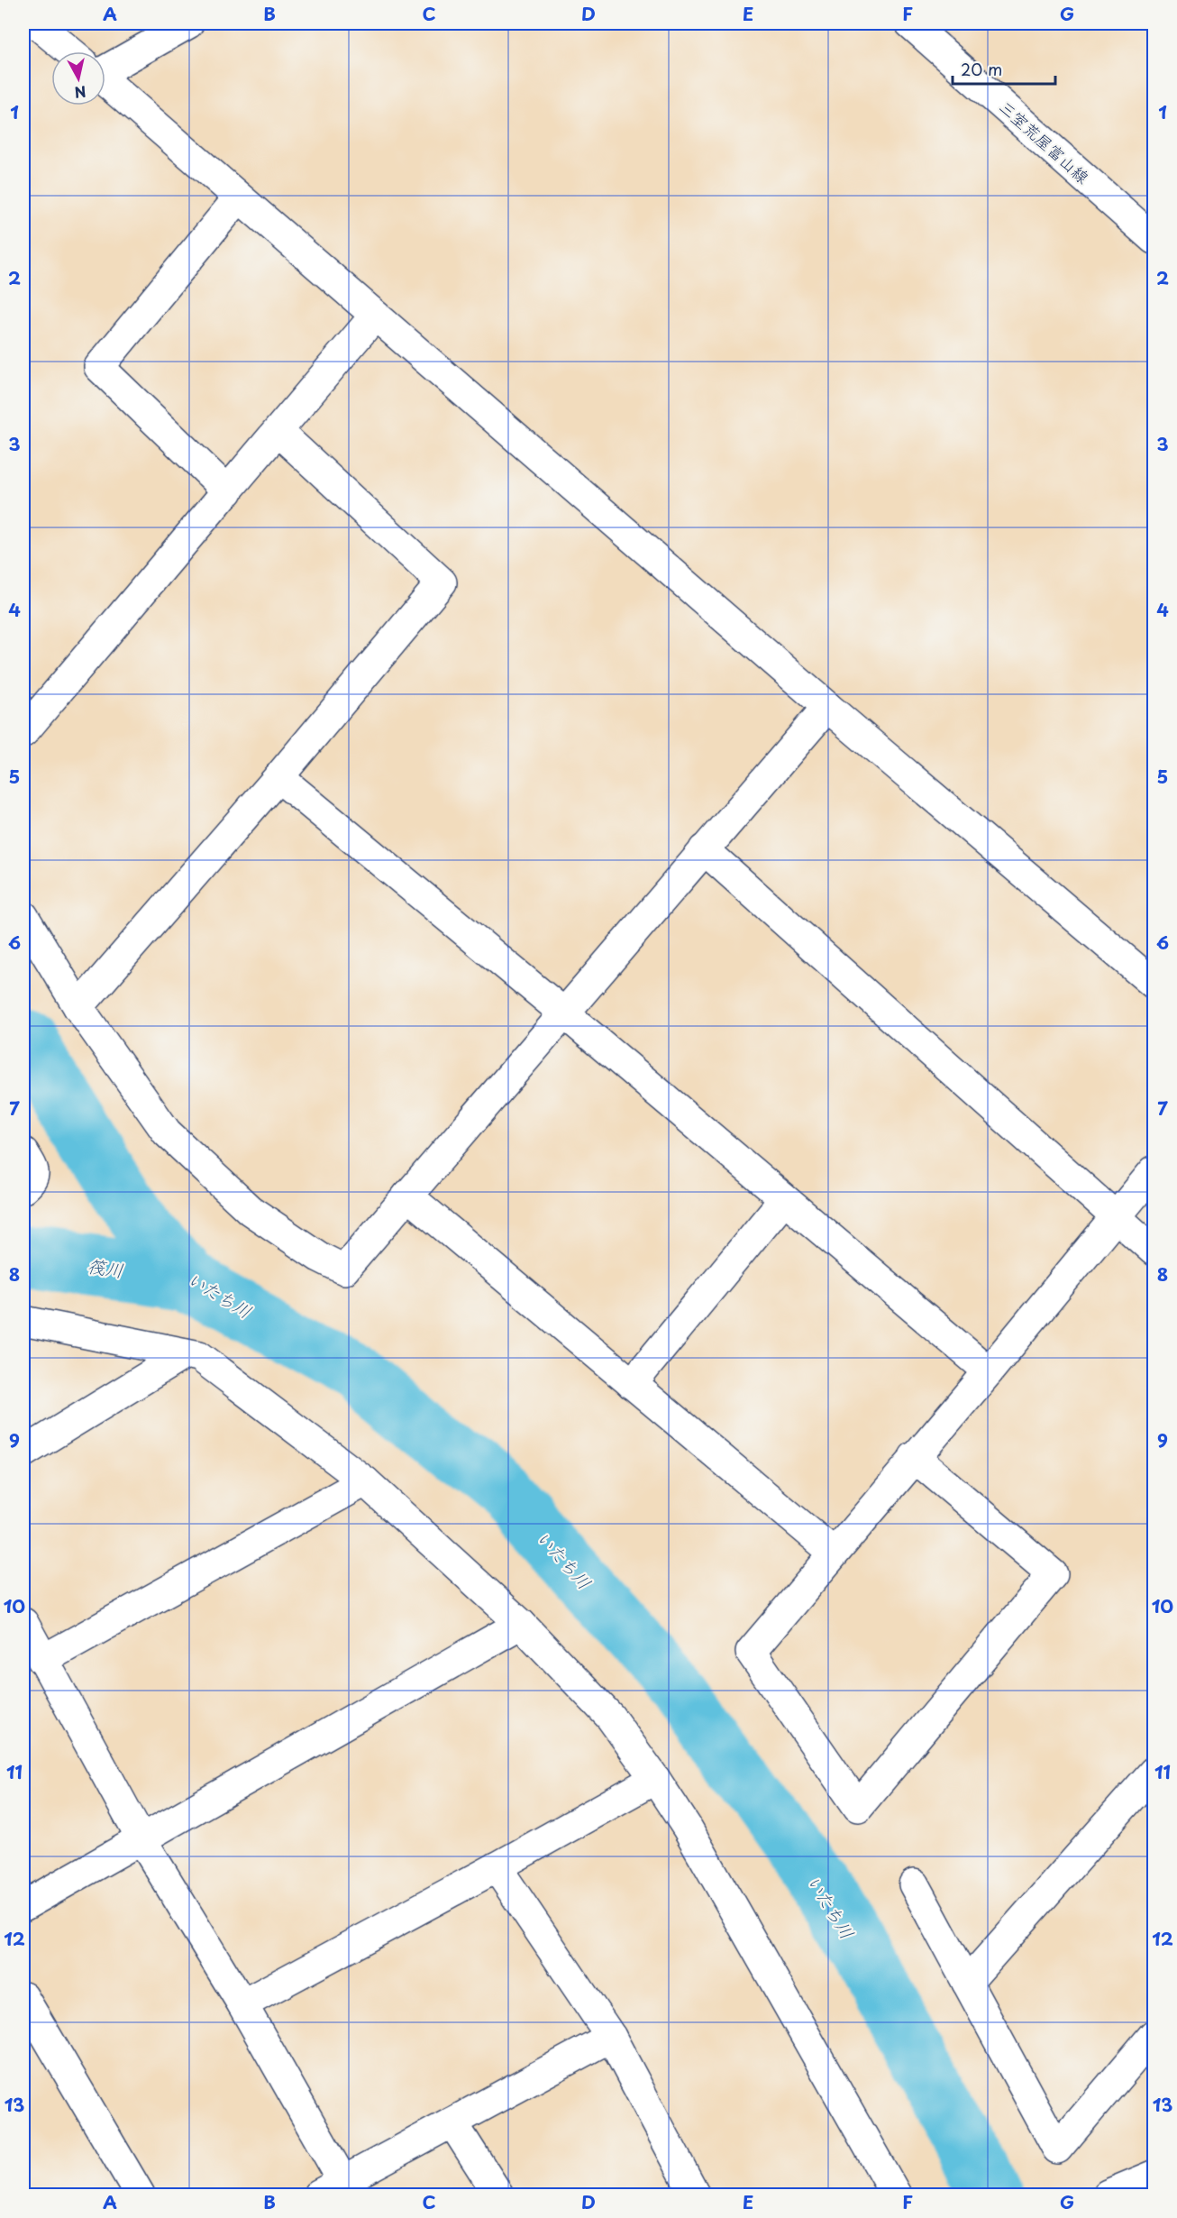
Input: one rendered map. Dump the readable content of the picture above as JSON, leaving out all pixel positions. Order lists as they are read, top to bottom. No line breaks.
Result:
{"streets":{"street":["三室荒屋富山線"]},"water":["筏川","いたち川"],"scale_bar":"20 m","north":"bottom","grid":{"columns":["A","B","C","D","E","F","G"],"rows":["1","2","3","4","5","6","7","8","9","10","11","12","13"]}}
